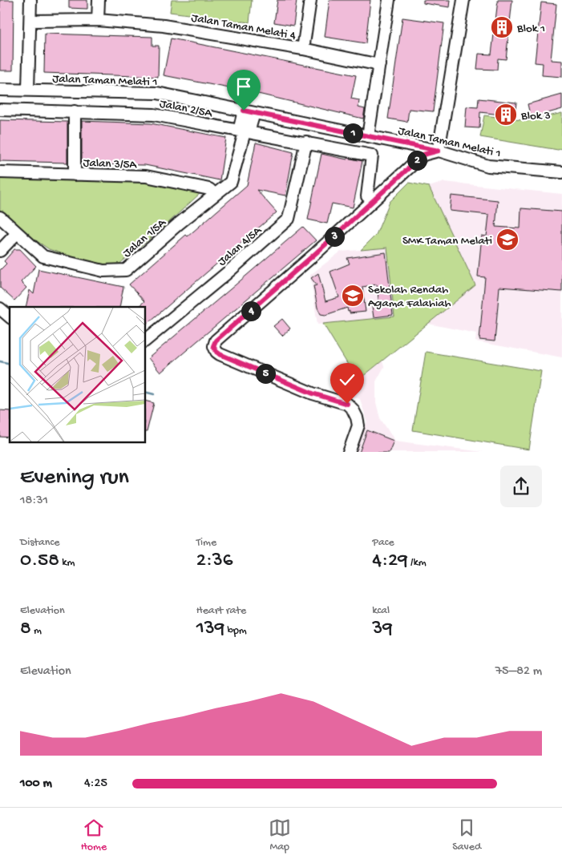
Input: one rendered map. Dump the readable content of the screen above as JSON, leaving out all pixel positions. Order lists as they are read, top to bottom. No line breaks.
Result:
{"streets":{"street":["Jalan Taman Melati 4","Jalan Taman Melati 1","Jalan 2/5A","Jalan 3/5A","Jalan 1/5A","Jalan 4/5A"]},"crossings":[["Jalan Taman Melati 1","Jalan 1/5A"],["Jalan 2/5A","Jalan 1/5A"],["Jalan 2/5A","Jalan 4/5A"],["Jalan 3/5A","Jalan 1/5A"]],"places":{"building":["Blok 1","Blok 3"],"school or university":["SMK Taman Melati","Sekolah Rendah Agama Falahiah"]},"page":{"pins":["1","2","3","4","5"],"heading":["Evening run","18:31"],"stats":[["Distance","0.58 km"],["Time","2:36"],["Pace","4:29 /km"],["Elevation","8 m"],["Heart rate","139 bpm"],["kcal","39"]],"chart":["Elevation","75–82 m"],"list":[{"name":"100 m","note":"4:25"}],"tabs":["Home","Map","Saved"]}}
